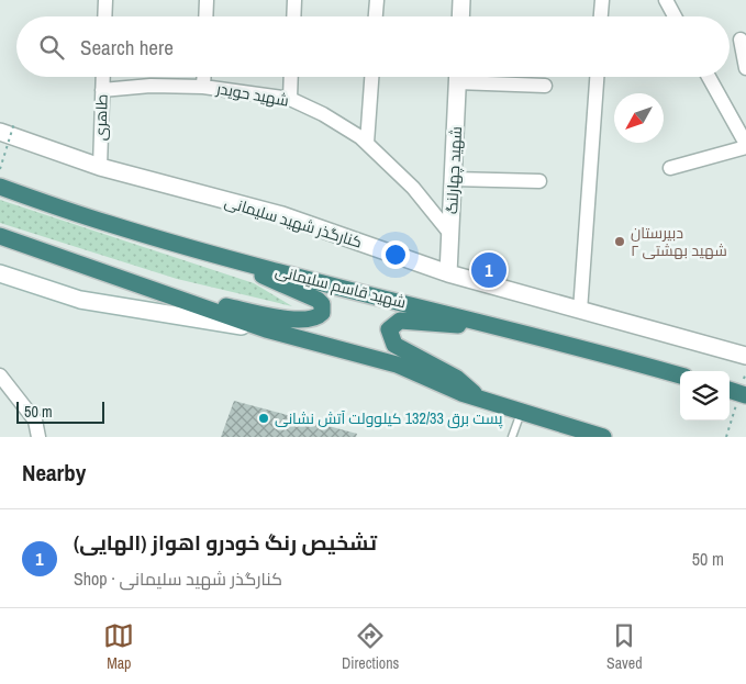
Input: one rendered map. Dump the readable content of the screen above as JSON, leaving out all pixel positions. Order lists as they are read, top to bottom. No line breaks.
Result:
{"streets":{"highway":["شهید قاسم سلیمانی"],"street":["شهید حویدر","طاهری","شهید چهارلنگ","کنارگذر شهید سلیمانی"]},"crossings":[["شهید حویدر","طاهری"],["شهید حویدر","شهید چهارلنگ"],["طاهری","کنارگذر شهید سلیمانی"],["شهید چهارلنگ","کنارگذر شهید سلیمانی"]],"places":["دبیرستان شهید بهشتی ۲","پست برق 132/33 کیلوولت آتش نشانی"],"scale_bar":"50 m","north":"bottom left","page":{"search":"Search here","pins":"1","scale":"50 m","heading":"Nearby","list":[{"mark":"1","name":"تشخیص رنگ خودرو اهواز (الهایی)","note":"Shop · کنارگذر شهید سلیمانی","value":"50 m"}],"nav":["Map","Directions","Saved"]}}
